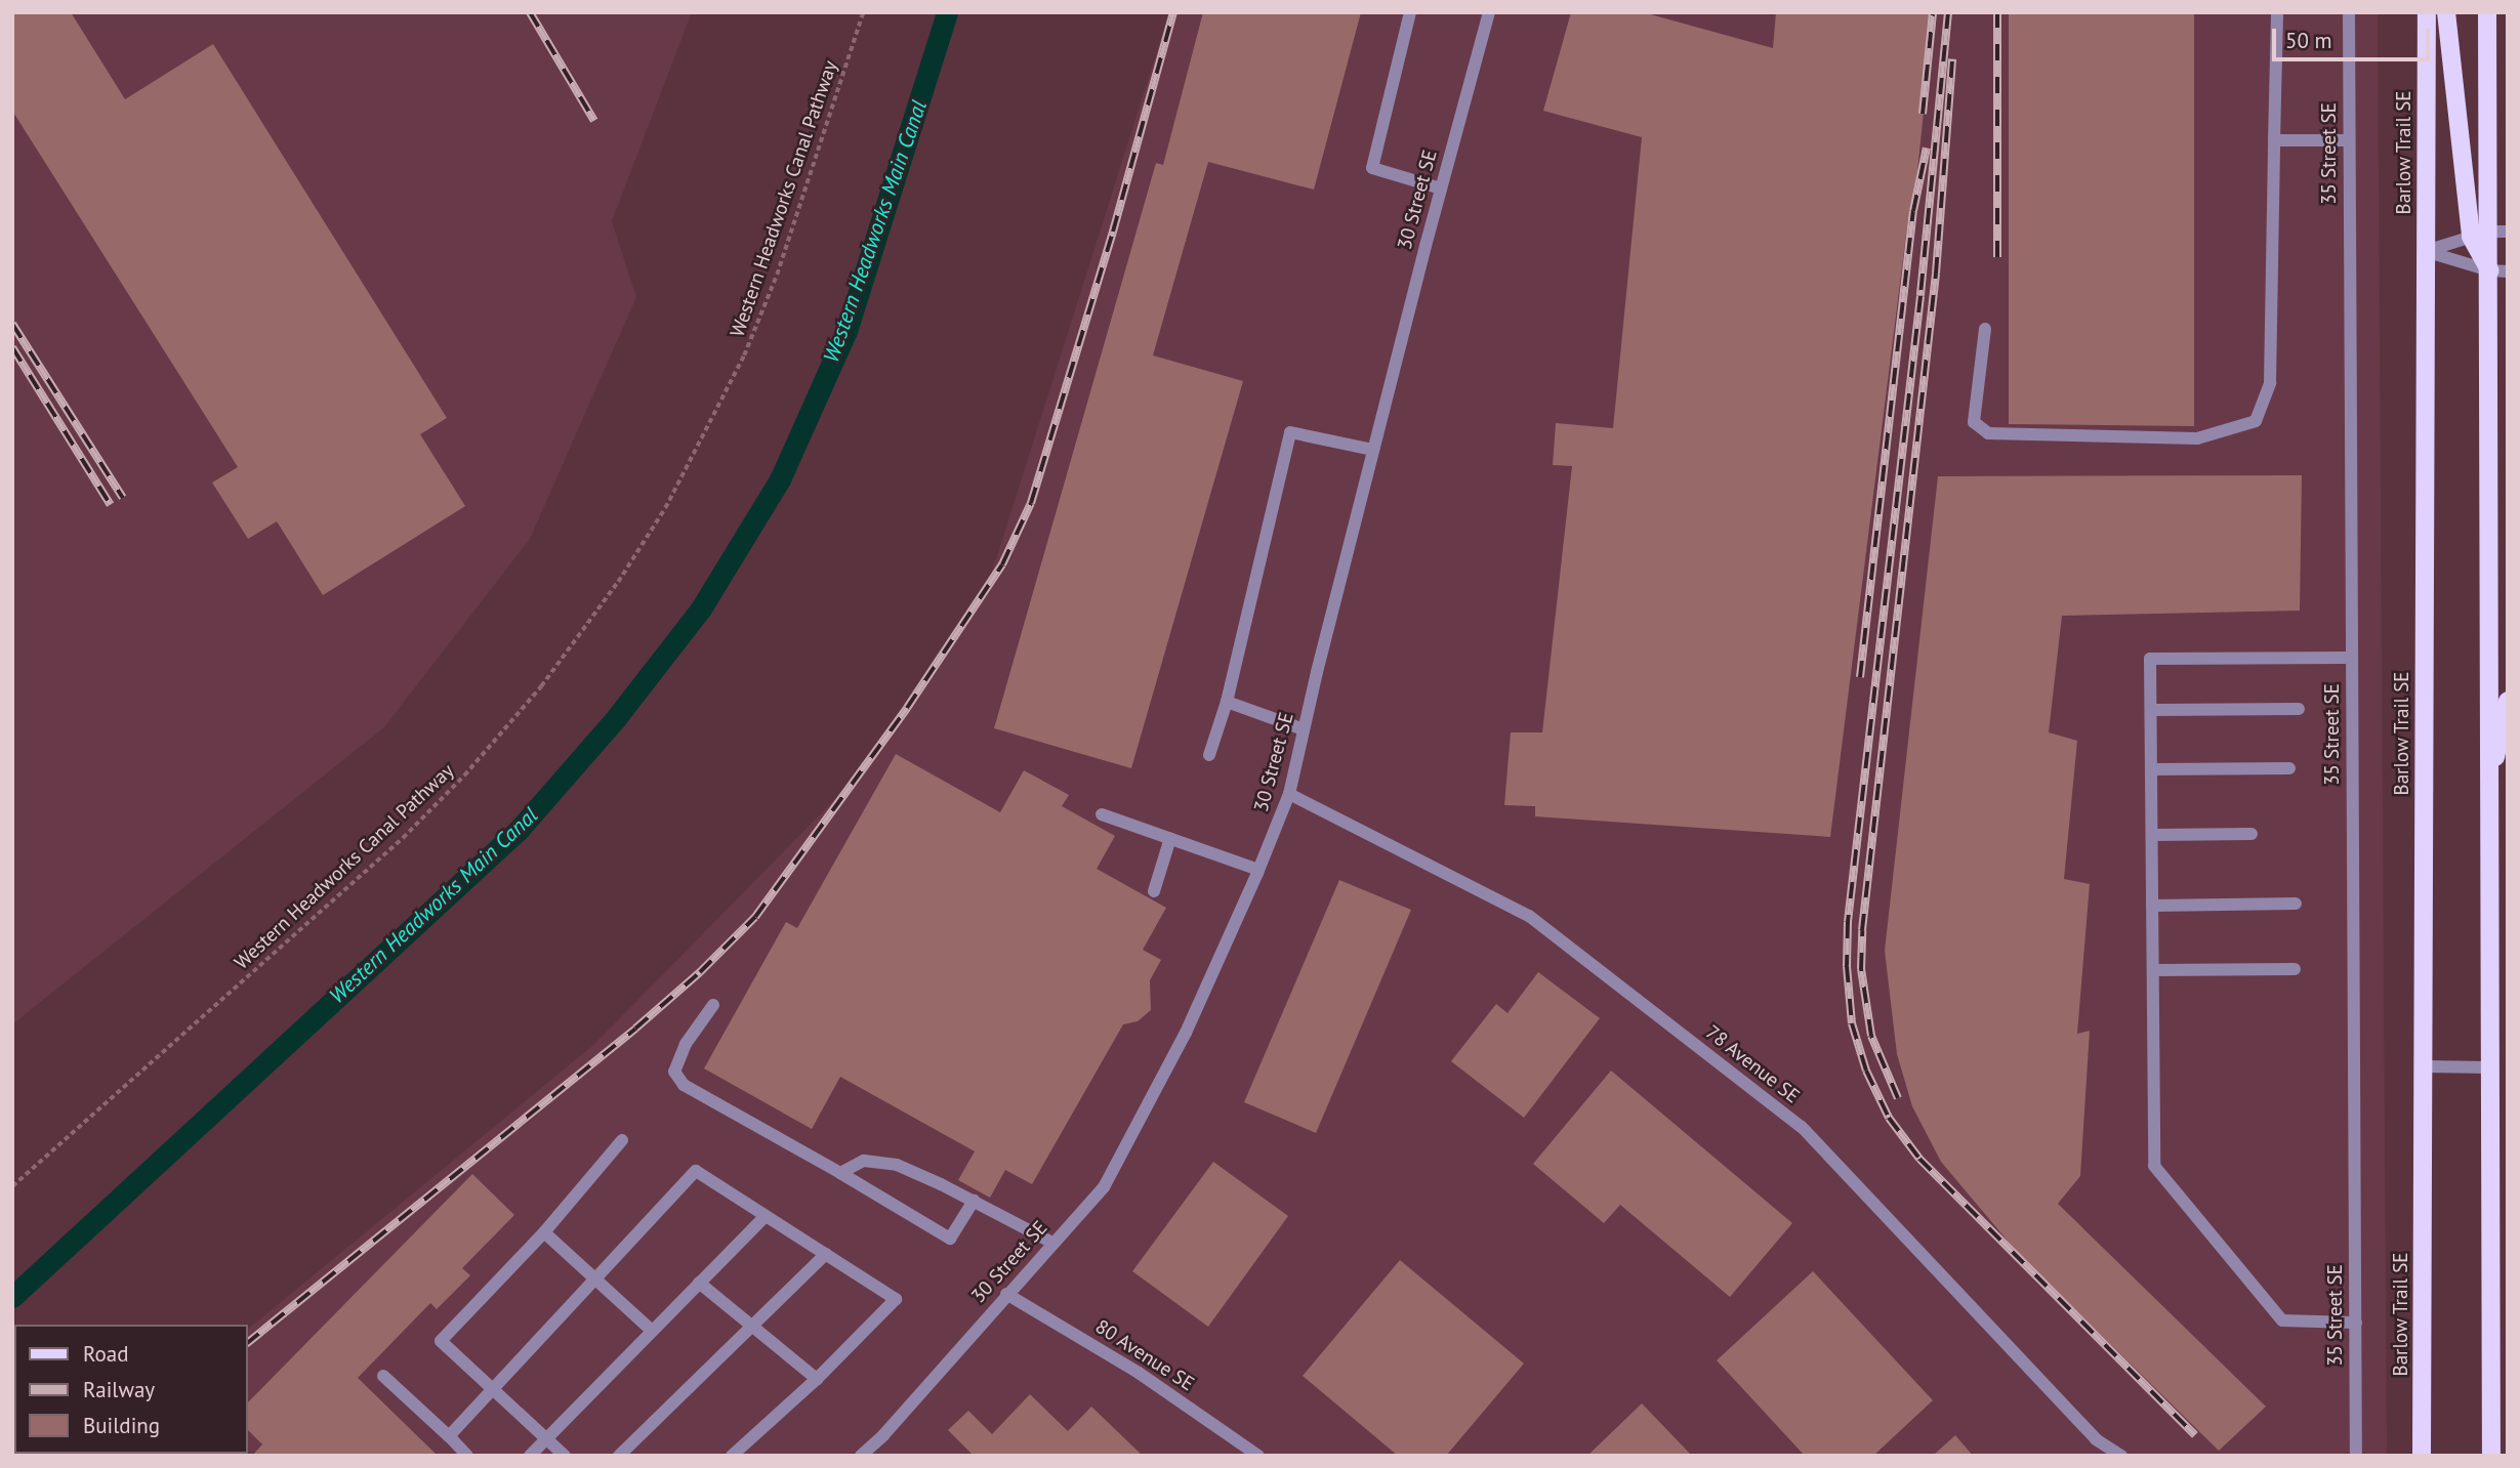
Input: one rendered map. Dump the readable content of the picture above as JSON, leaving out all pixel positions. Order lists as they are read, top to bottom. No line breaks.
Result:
{"streets":{"main road":["Barlow Trail SE"],"street":["35 Street SE","30 Street SE","78 Avenue SE","80 Avenue SE"],"path":["Western Headworks Canal Pathway"]},"crossings":[["30 Street SE","78 Avenue SE"],["30 Street SE","80 Avenue SE"]],"water":["Western Headworks Main Canal"],"legend":["Road","Railway","Building"],"scale_bar":"50 m"}
